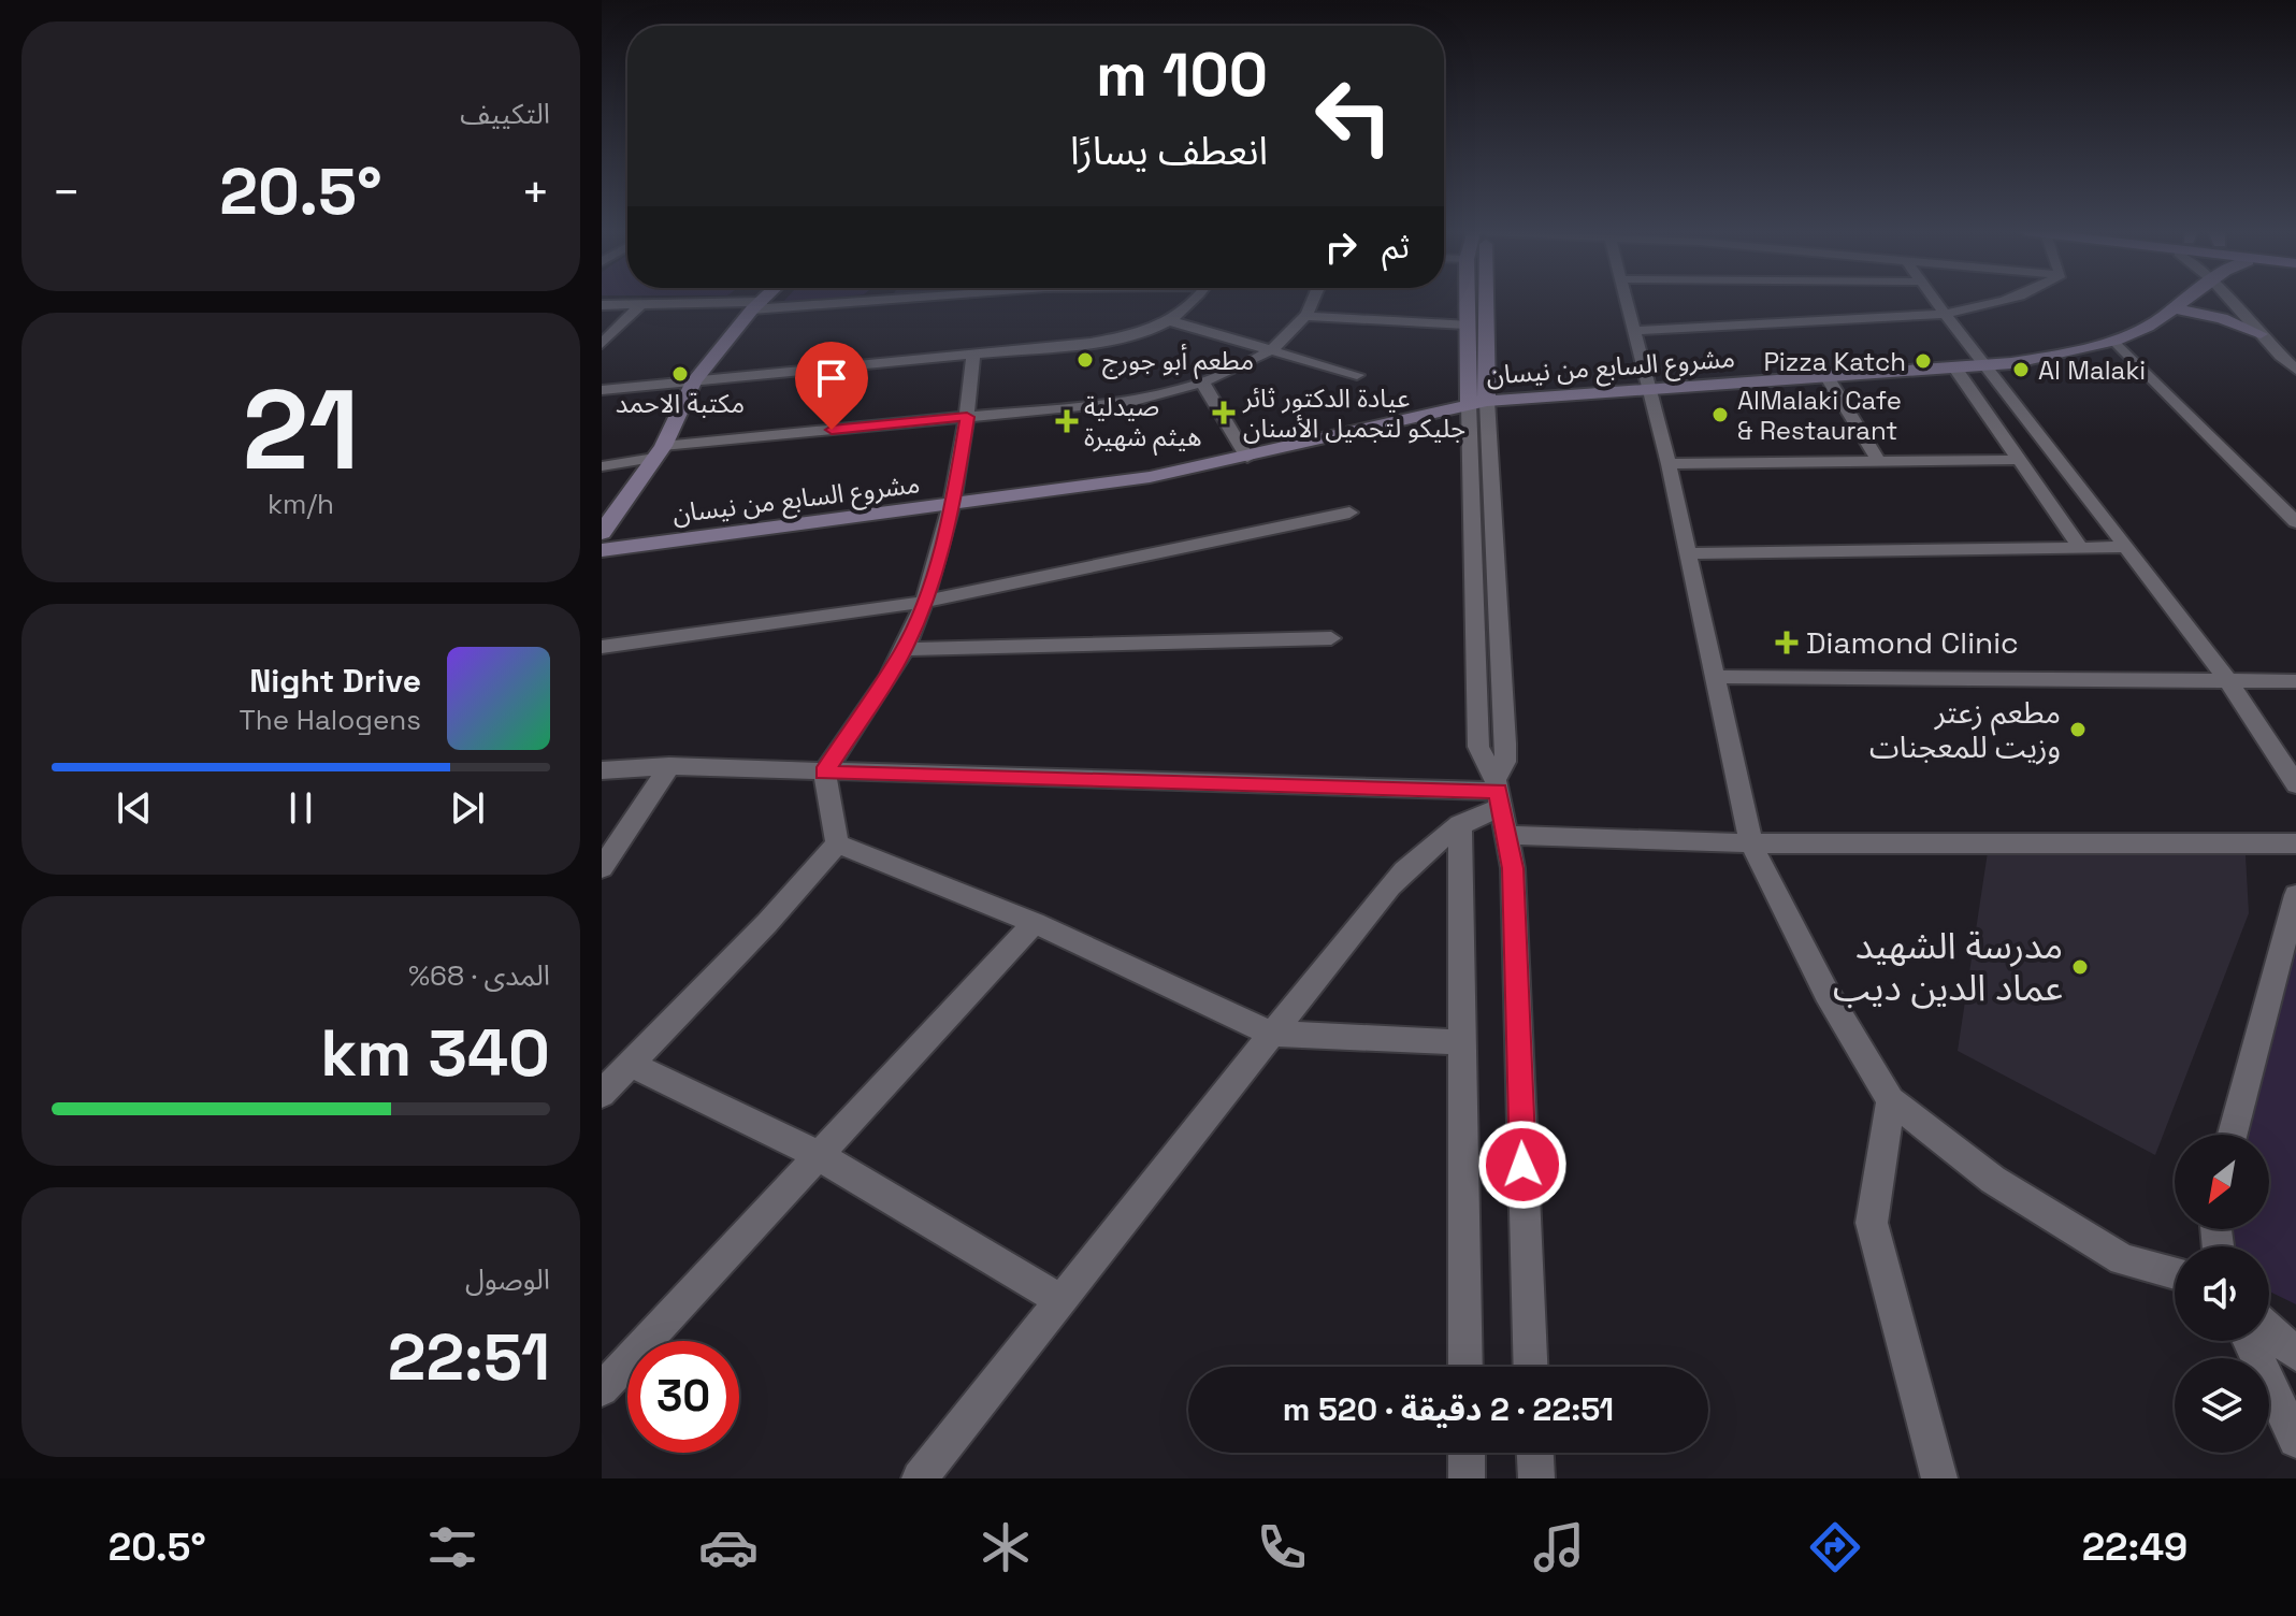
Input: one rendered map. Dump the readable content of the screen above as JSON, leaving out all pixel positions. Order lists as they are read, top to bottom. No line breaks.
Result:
{"streets":{"main road":["مشروع السابع من نيسان"]},"places":{"other":["مطعم أبو جورج","Pizza Katch","Al Malaki","مكتبة الاحمد","AlMalaki Cafe & Restaurant","مطعم زعتر وزيت للمعجنات","مدرسة الشهيد عماد الدين ديب"],"health":["عيادة الدكتور ثائر جليكو لتجميل الأسنان","صيدلية هيثم شهيرة","Diamond Clinic"]},"north":"bottom left","page":{"tile":["التكييف",["21","km/h"],["المدى · 68%","340 km"],["الوصول","22:51"]],"turn":["100 m","انعطف يسارًا"],"heat":["−","20.5°","+"],"then":"ثم","song":["Night Drive","The Halogens"],"limit":"30","trip":"22:51 · 2 دقيقة · 520 m","tabs":["22:49","20.5°"]}}
